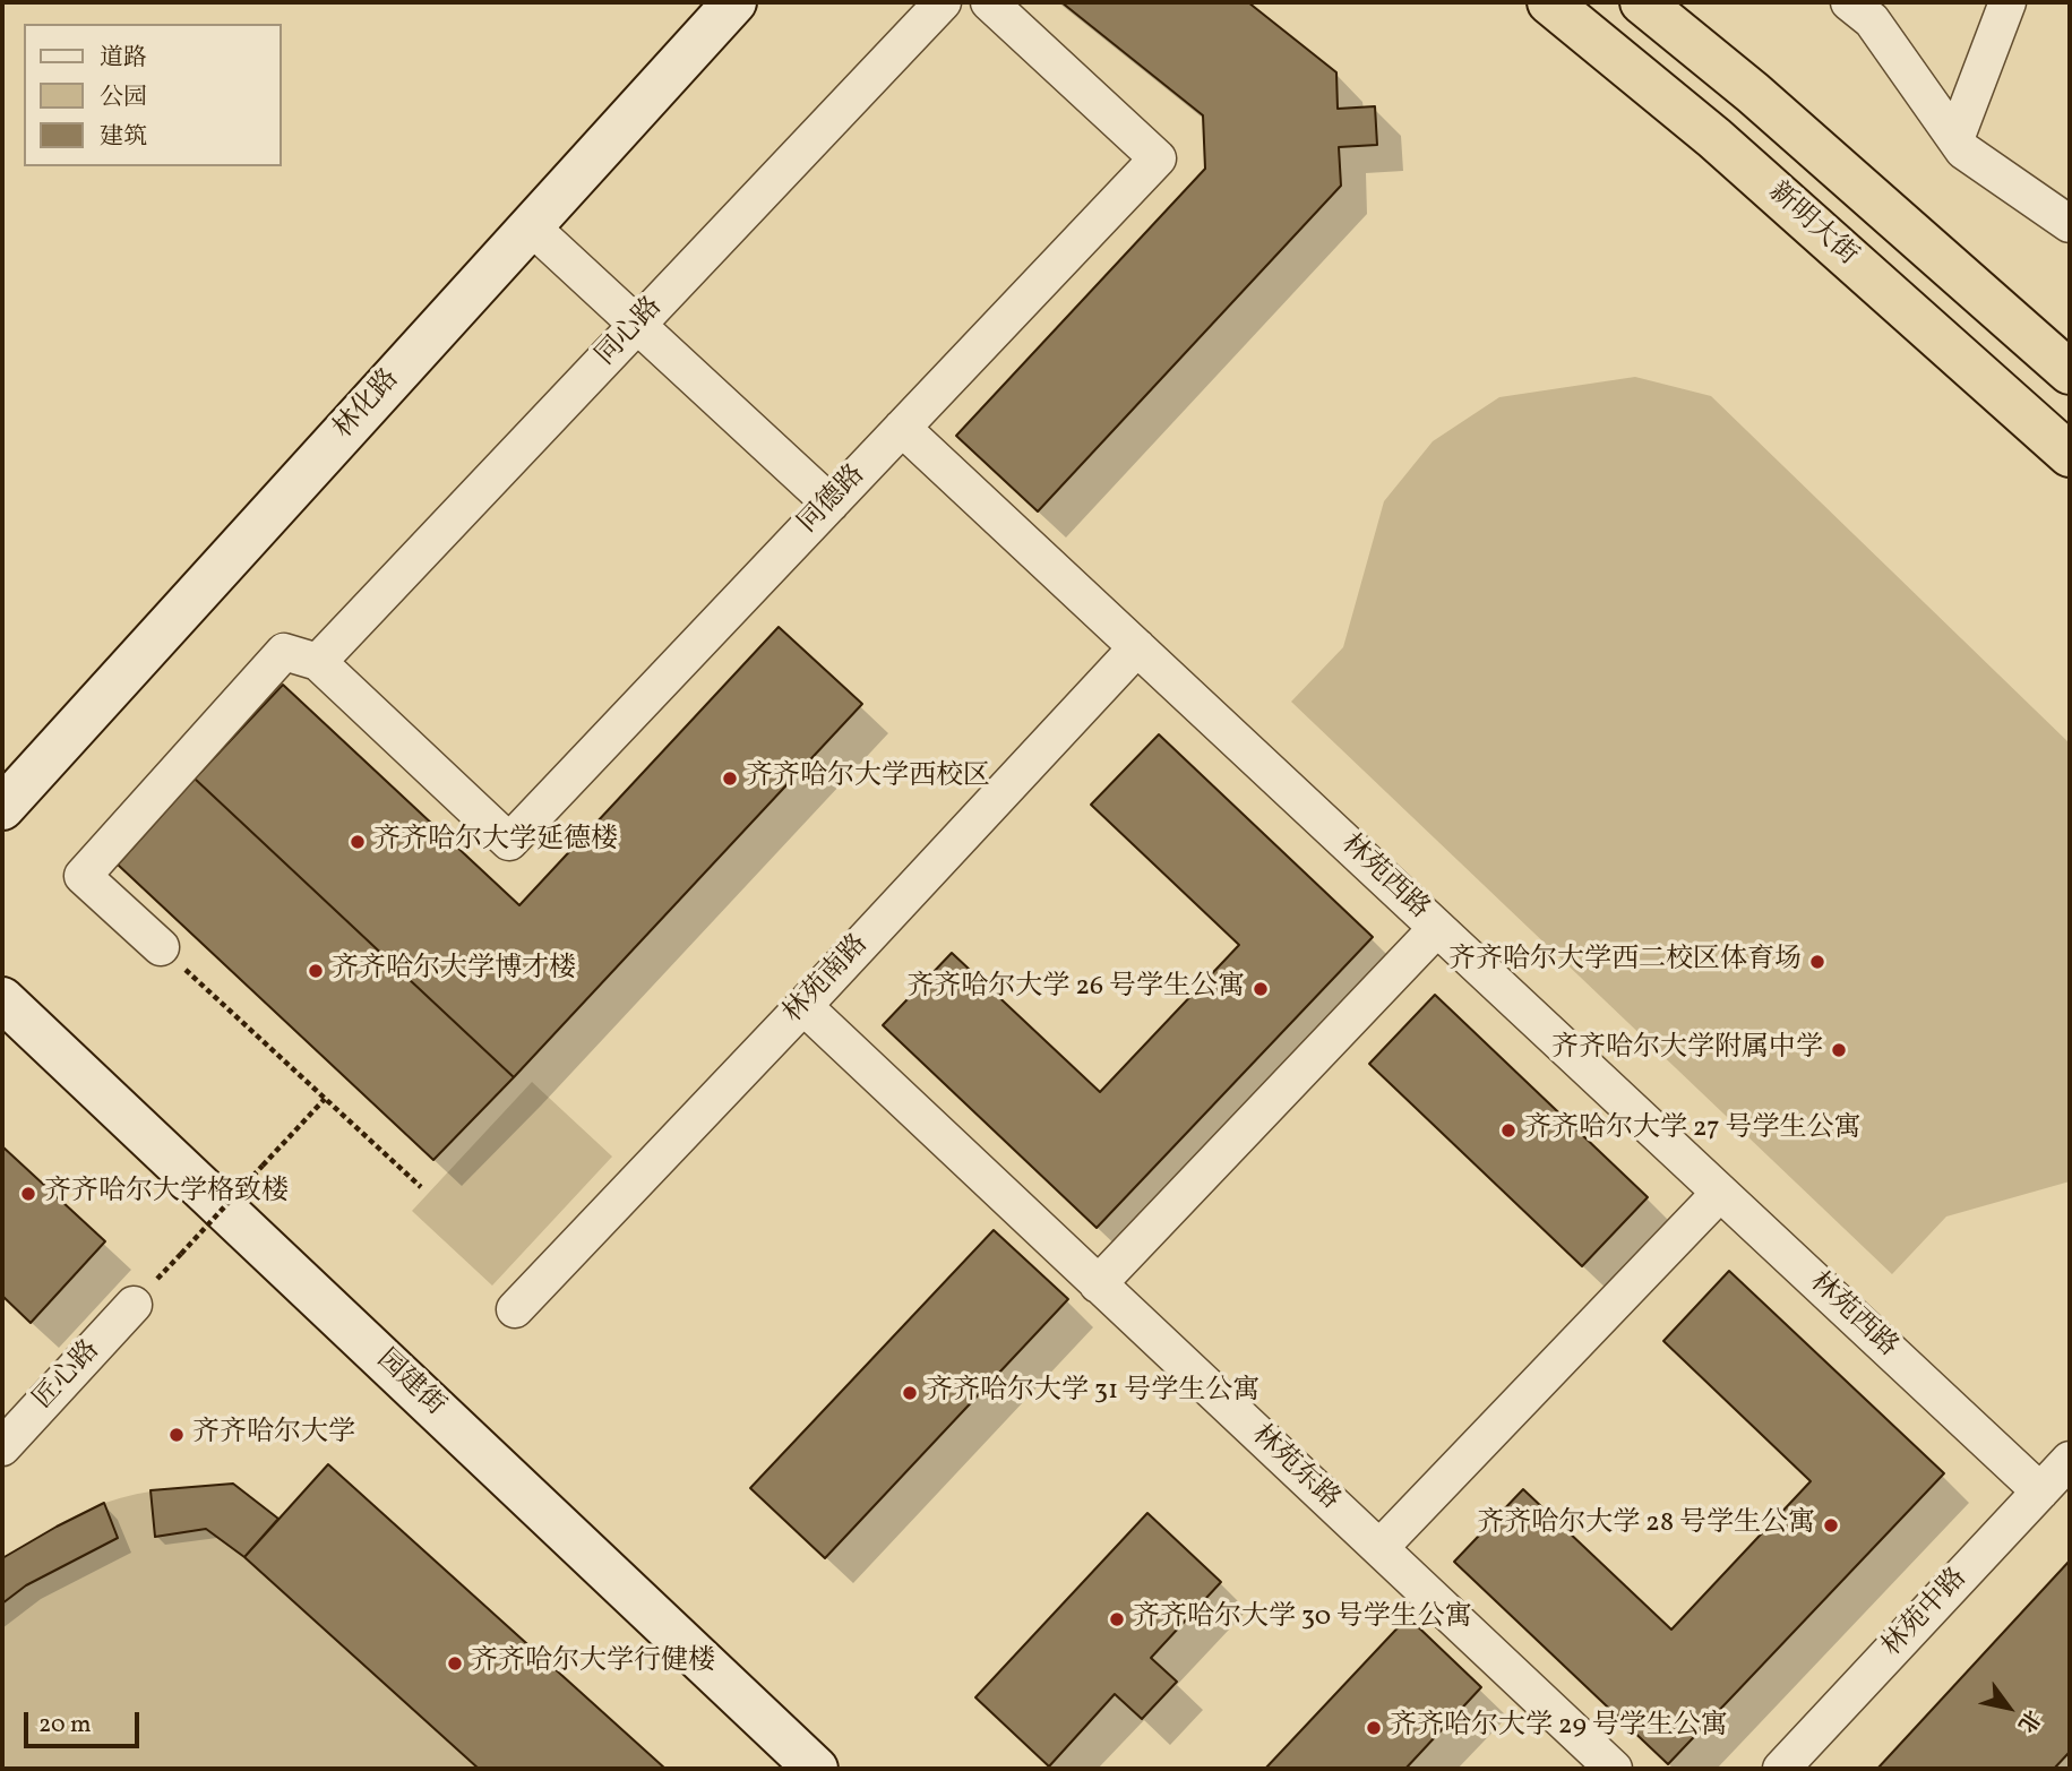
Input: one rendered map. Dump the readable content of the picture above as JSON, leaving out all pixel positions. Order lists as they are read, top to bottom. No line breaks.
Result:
{"streets":{"highway":["新明大街"],"main road":["林化路","园建街"],"street":["同心路","同德路","林苑西路","林苑南路","匠心路","林苑东路","林苑中路"]},"crossings":[["同心路","同德路"],["同德路","林苑西路"],["林苑西路","林苑南路"],["林苑西路","林苑中路"],["林苑南路","林苑东路"]],"places":["齐齐哈尔大学西校区","齐齐哈尔大学延德楼","齐齐哈尔大学西二校区体育场","齐齐哈尔大学博才楼","齐齐哈尔大学 26 号学生公寓","齐齐哈尔大学附属中学","齐齐哈尔大学 27 号学生公寓","齐齐哈尔大学格致楼","齐齐哈尔大学 31 号学生公寓","齐齐哈尔大学","齐齐哈尔大学 28 号学生公寓","齐齐哈尔大学 30 号学生公寓","齐齐哈尔大学行健楼","齐齐哈尔大学 29 号学生公寓"],"legend":["道路","公园","建筑"],"scale_bar":"20 m","north":"bottom right"}
